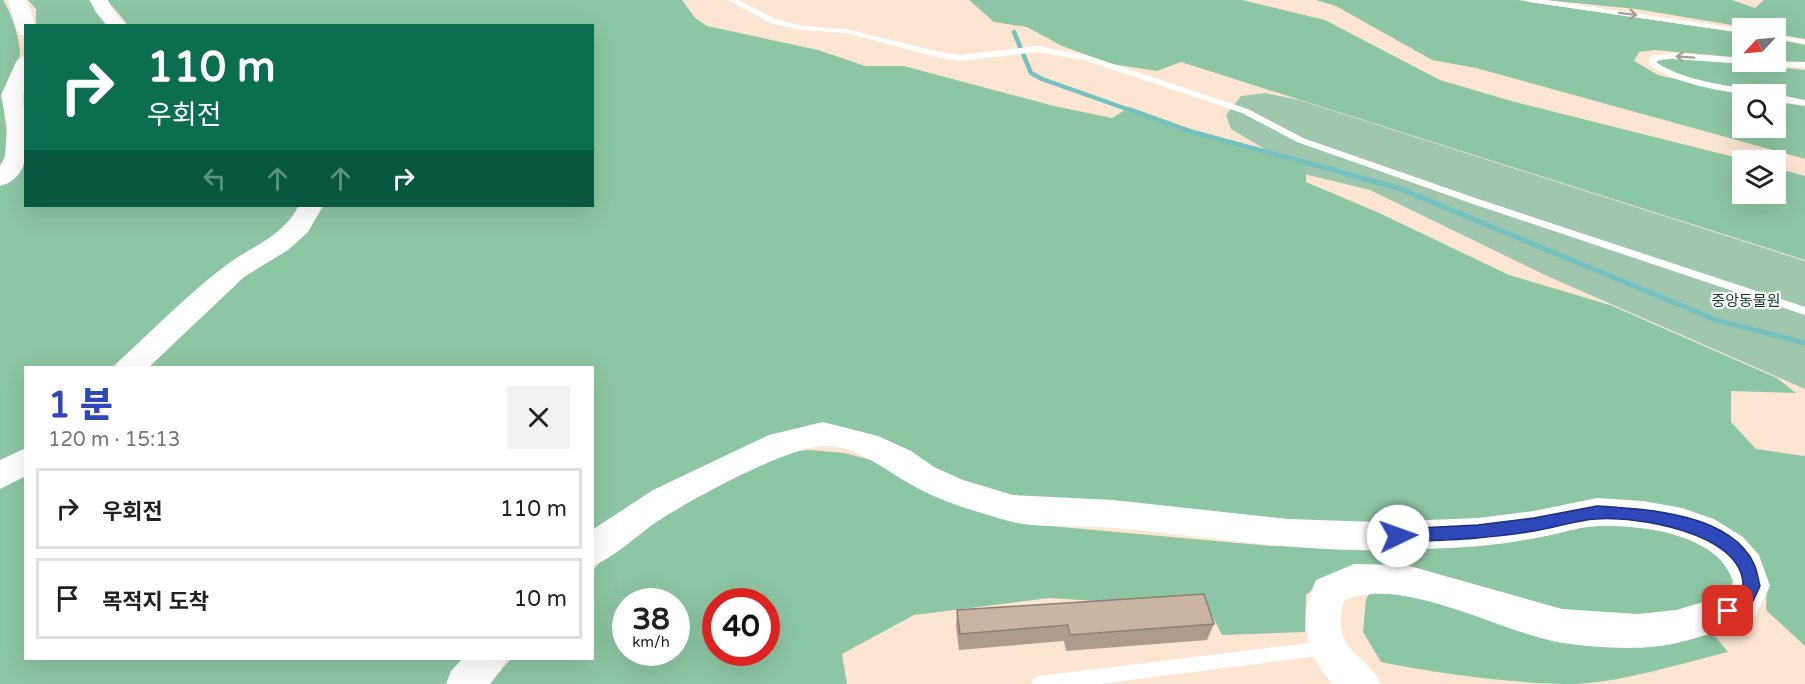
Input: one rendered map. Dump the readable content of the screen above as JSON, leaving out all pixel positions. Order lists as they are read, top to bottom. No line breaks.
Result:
{"parks":["중앙동물원"],"north":"bottom left","page":{"turn":["110 m","우회전"],"heading":["1 분","120 m · 15:13"],"list":[{"name":"우회전","value":"110 m"},{"name":"목적지 도착","value":"10 m"}],"speed":"38 km/h","limit":"40"}}
